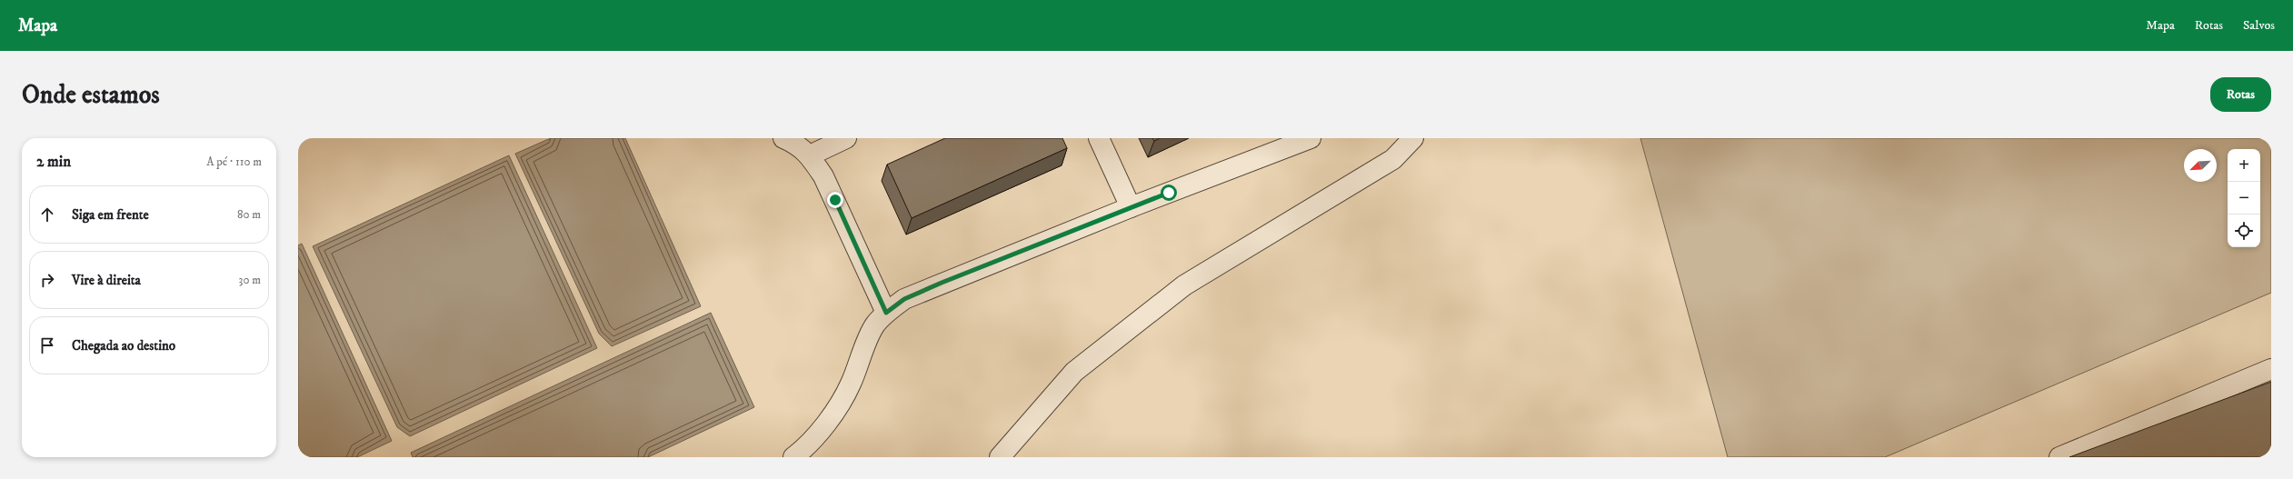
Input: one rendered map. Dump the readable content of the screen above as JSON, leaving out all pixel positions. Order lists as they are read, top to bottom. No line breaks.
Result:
{"north":"bottom left","page":{"header":"Mapa","nav":["Mapa","Rotas","Salvos"],"buttons":"Rotas","title":"Onde estamos","heading":["2 min","A pé · 110 m"],"map_buttons":["+","−"],"list":[["Siga em frente","80 m"],["Vire à direita","30 m"],"Chegada ao destino"]}}
